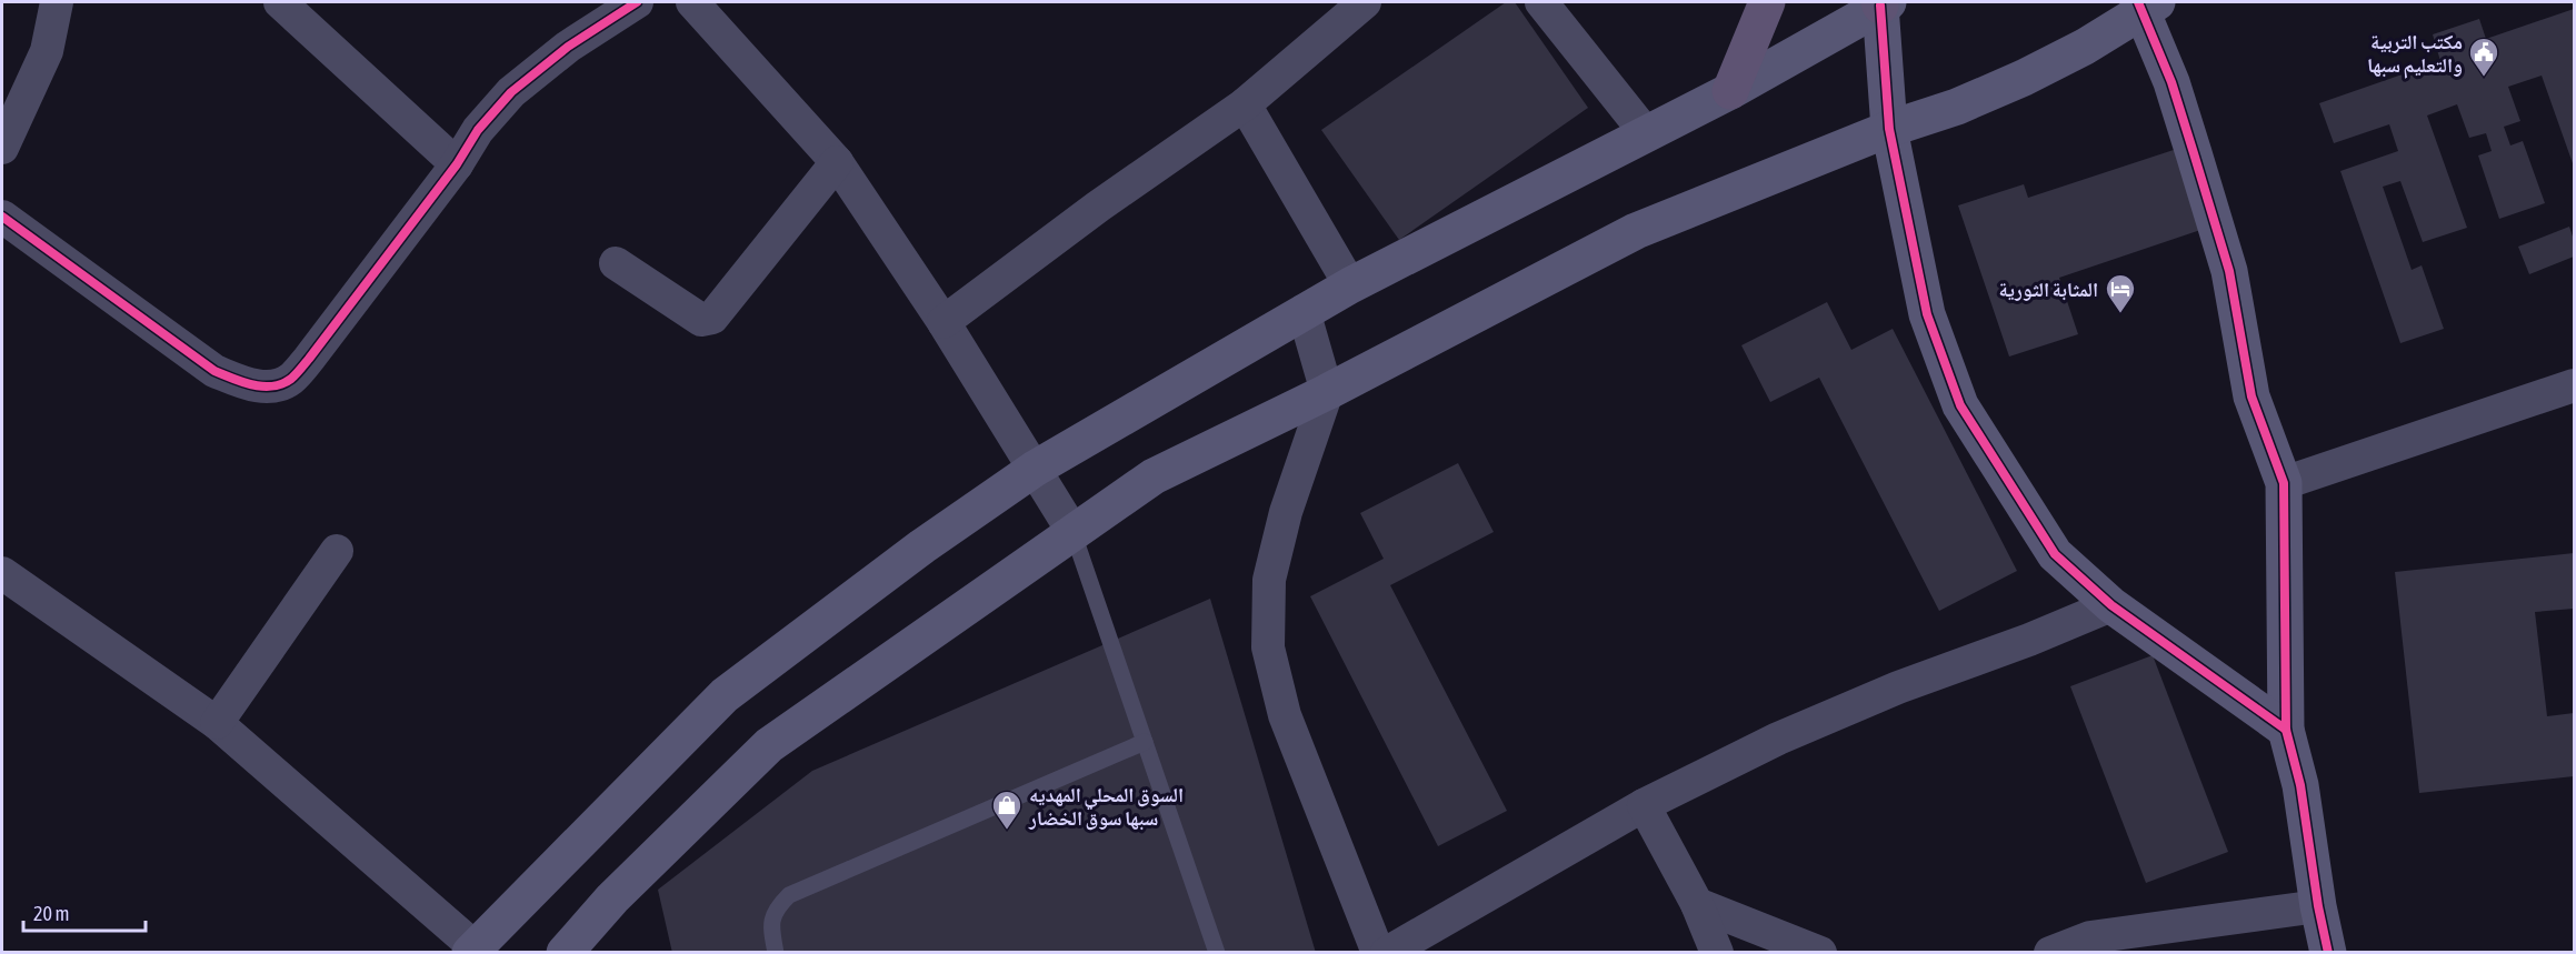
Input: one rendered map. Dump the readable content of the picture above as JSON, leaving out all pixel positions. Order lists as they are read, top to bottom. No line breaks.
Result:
{"places":{"public building":["مكتب التربية والتعليم سبها"],"hotel":["المثابة الثورية"],"shop":["السوق المحلي المهديه سبها سوق الخضار"]},"scale_bar":"20 m"}
